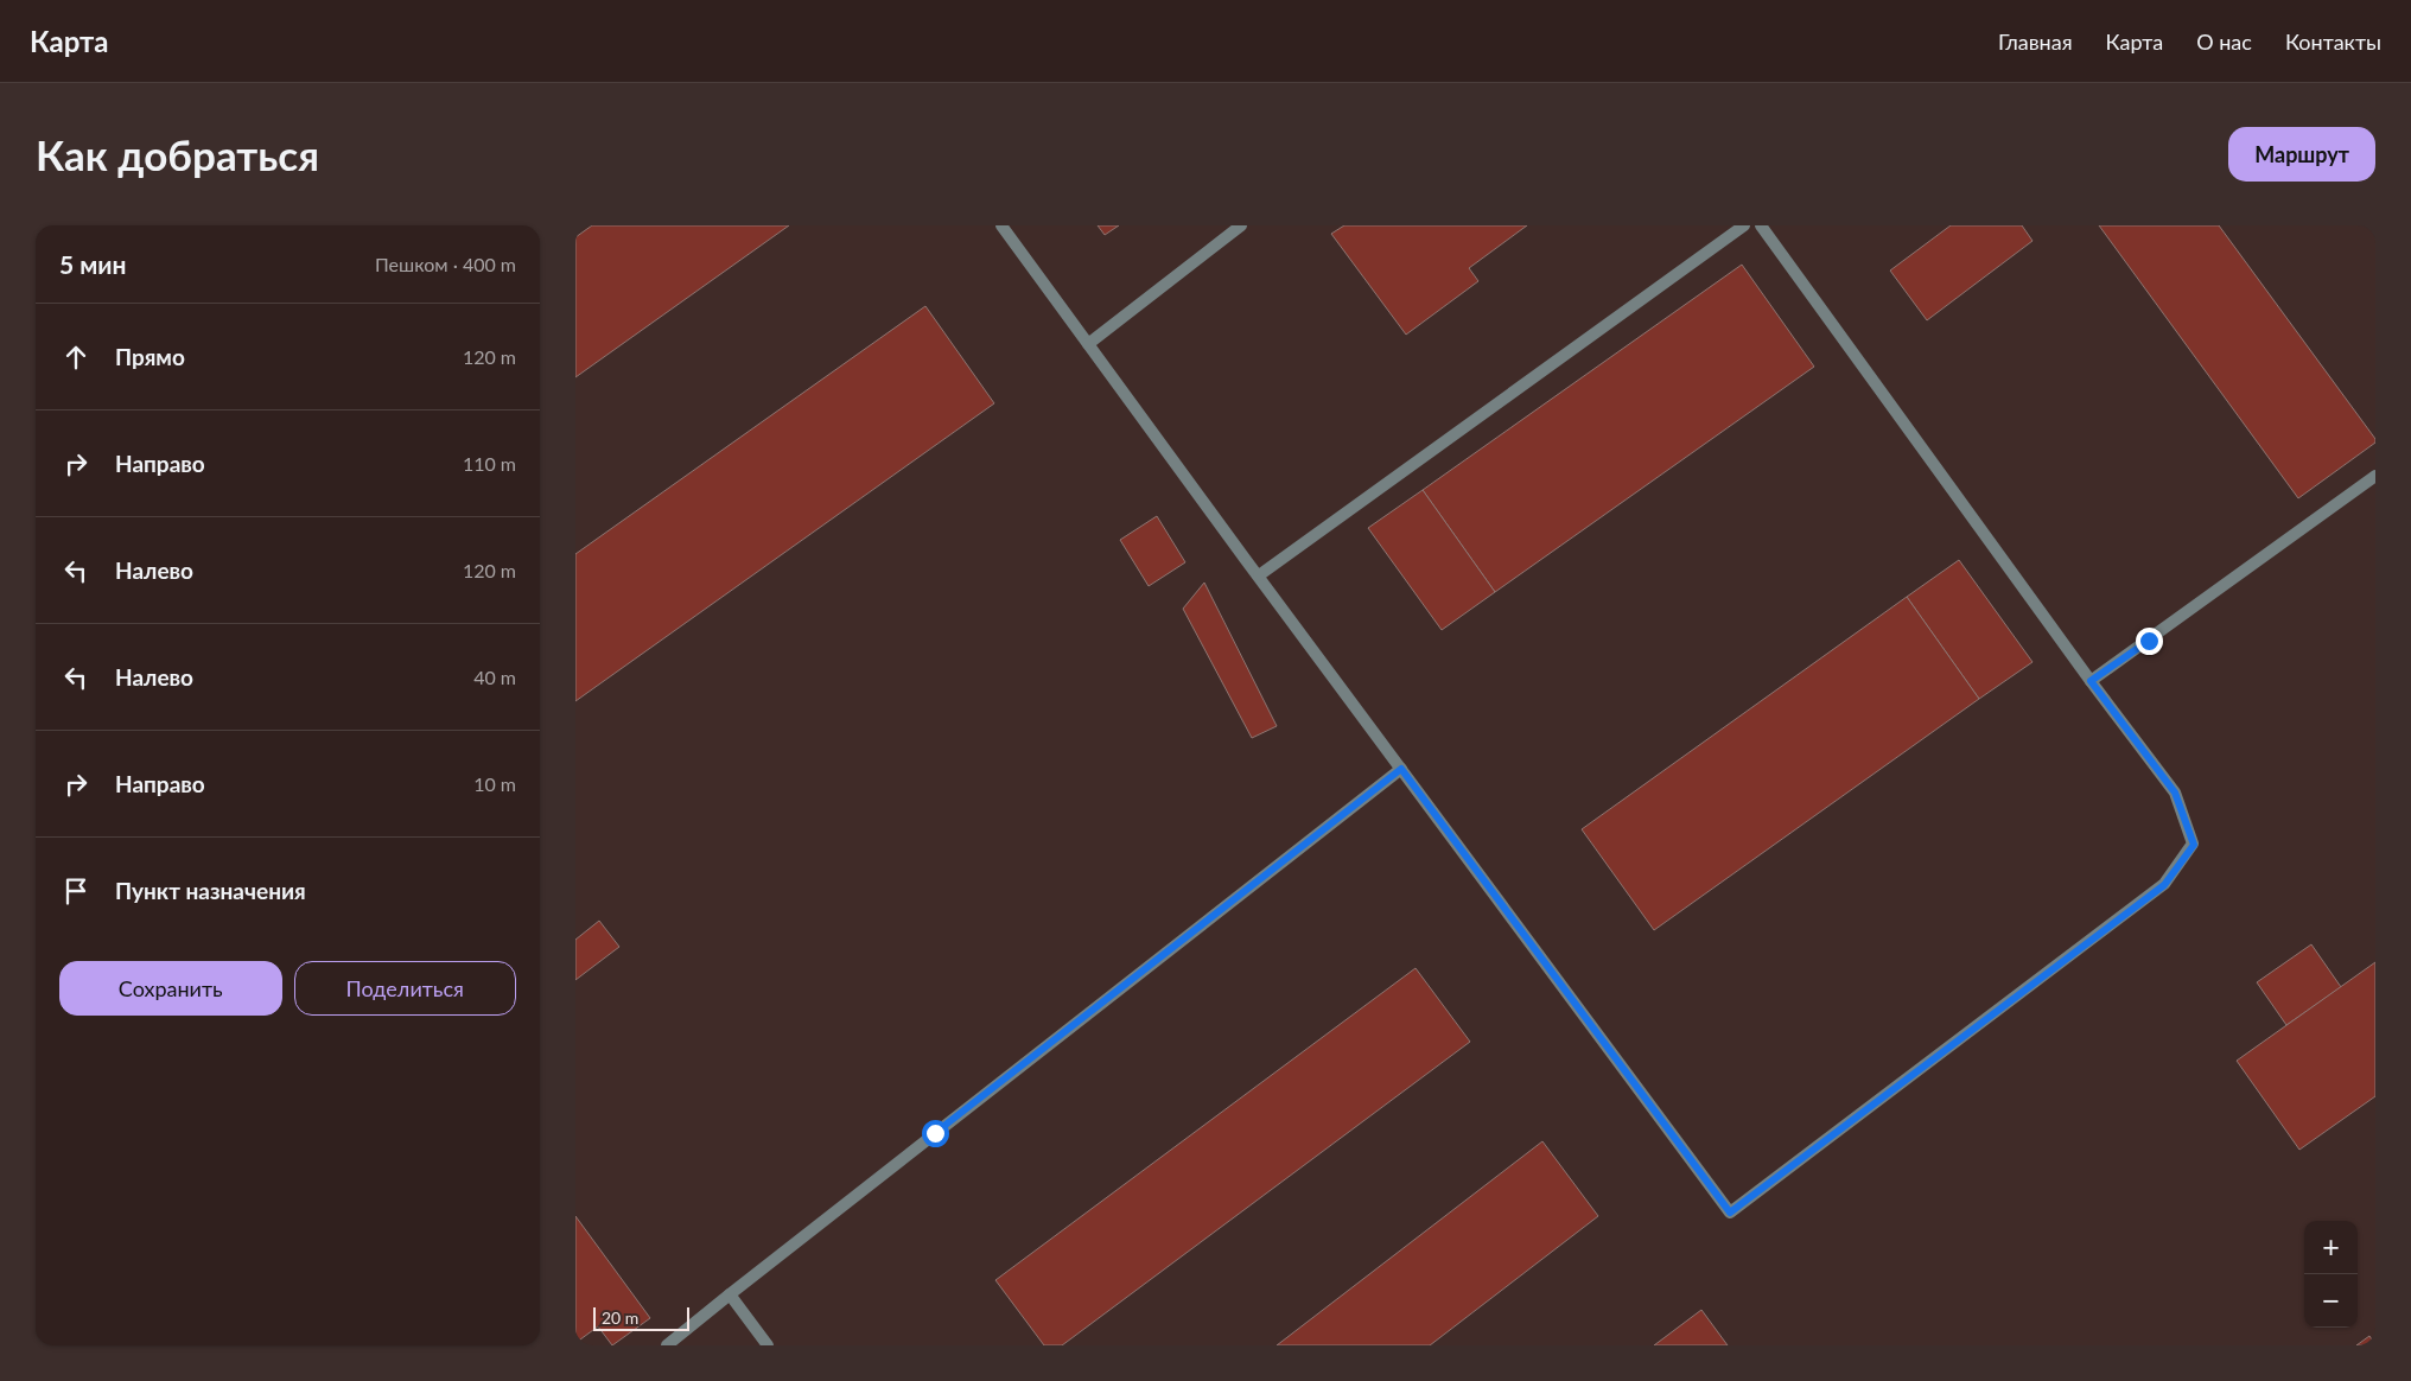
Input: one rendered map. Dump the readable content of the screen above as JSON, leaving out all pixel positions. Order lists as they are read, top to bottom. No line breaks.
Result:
{"scale_bar":"20 m","page":{"header":"Карта","nav":["Главная","Карта","О нас","Контакты"],"buttons":["Маршрут",["Сохранить","Поделиться"]],"title":"Как добраться","heading":["5 мин","Пешком · 400 m"],"list":[["Прямо","120 m"],["Направо","110 m"],["Налево","120 m"],["Налево","40 m"],["Направо","10 m"],"Пункт назначения"],"map_buttons":["+","−"],"scale":"20 m"}}
